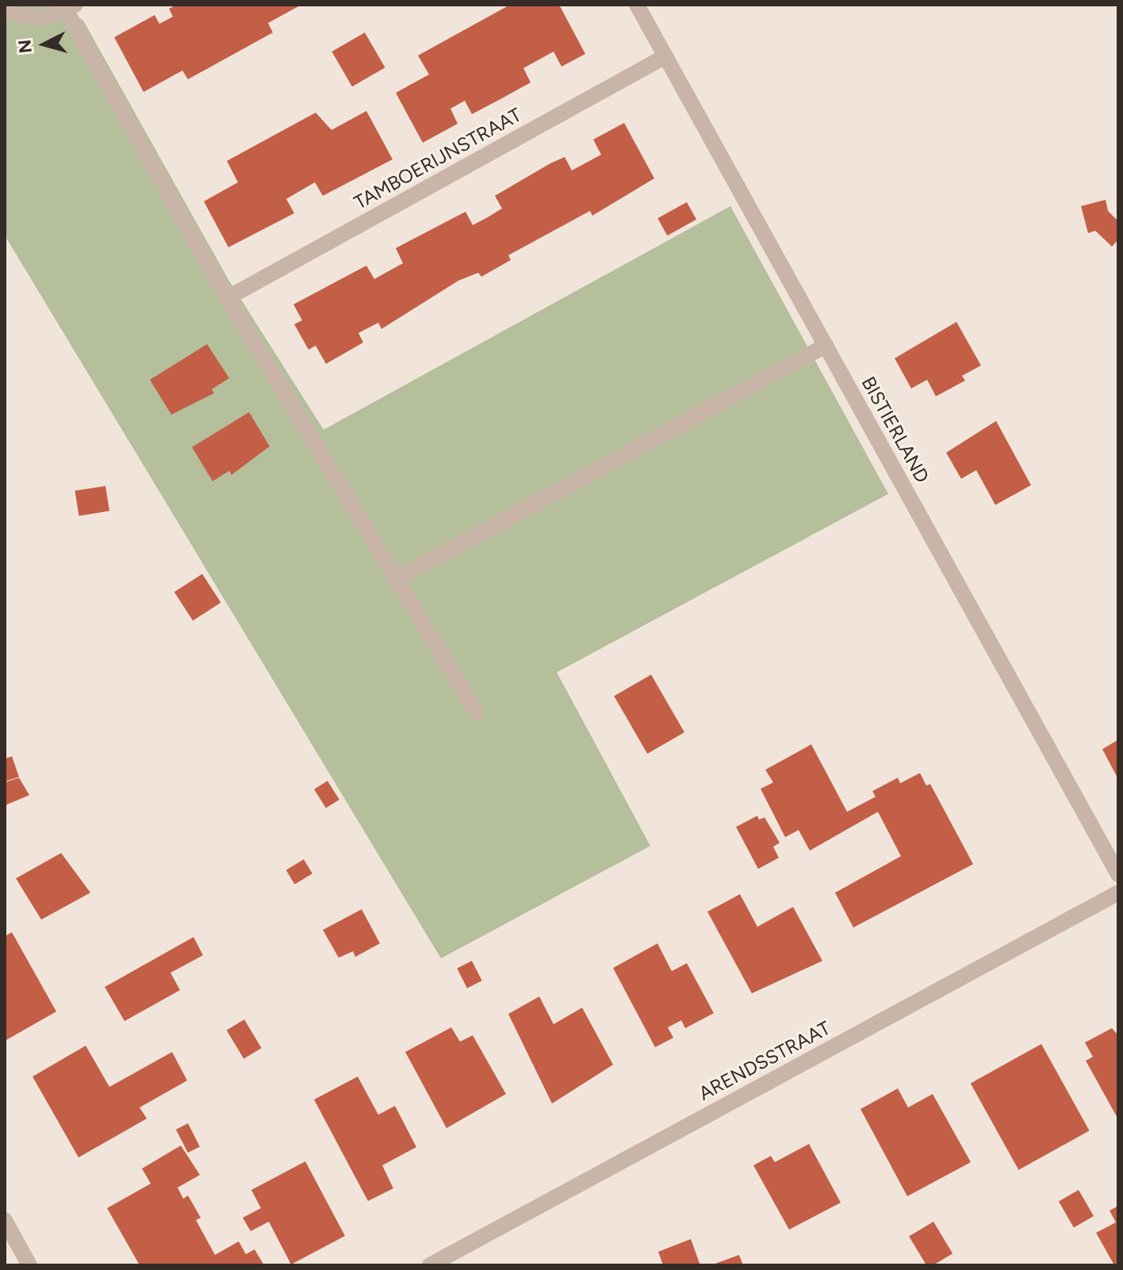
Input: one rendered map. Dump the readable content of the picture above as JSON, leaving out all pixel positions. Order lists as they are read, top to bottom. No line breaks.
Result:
{"streets":{"street":["TAMBOERIJNSTRAAT","BISTIERLAND","ARENDSSTRAAT"]},"crossings":[["TAMBOERIJNSTRAAT","BISTIERLAND"]],"north":"left"}
